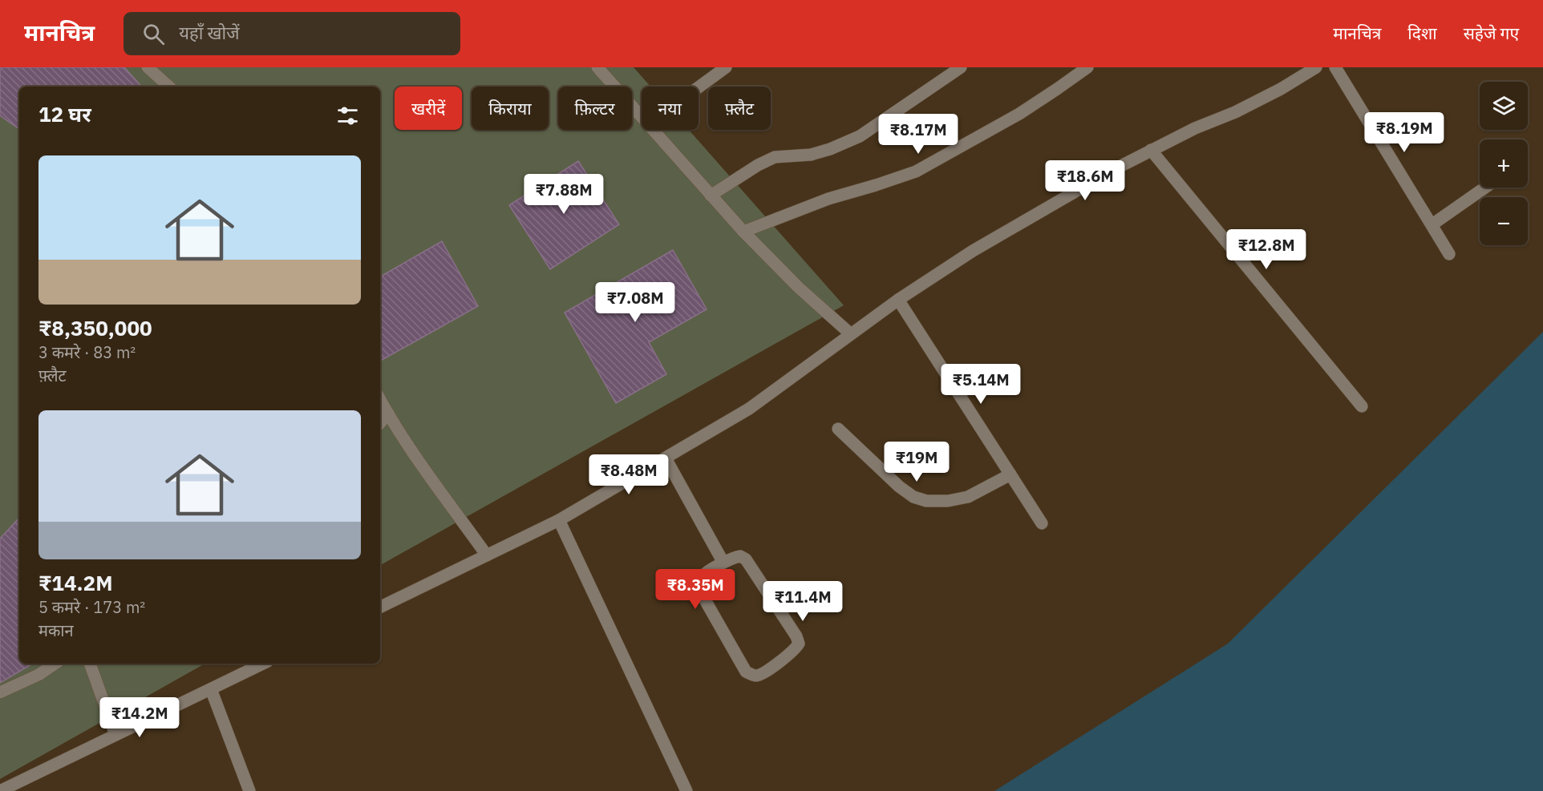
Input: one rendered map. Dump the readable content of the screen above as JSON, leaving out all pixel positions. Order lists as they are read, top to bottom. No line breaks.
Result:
{"page":{"header":"मानचित्र","search":"यहाँ खोजें","nav":["मानचित्र","दिशा","सहेजे गए"],"map_buttons":["+","−"],"chip":["खरीदें","किराया","फ़िल्टर","नया","फ़्लैट"],"heading":"12 घर","price":["₹8.19M","₹8.17M","₹18.6M","₹7.88M","₹12.8M","₹7.08M","₹5.14M","₹19M","₹8.48M","₹8.35M","₹11.4M","₹14.2M"],"list":[{"name":"₹8,350,000","note":"3 कमरे · 83 m² · फ़्लैट"},{"name":"₹14.2M","note":"5 कमरे · 173 m² · मकान"}]}}
